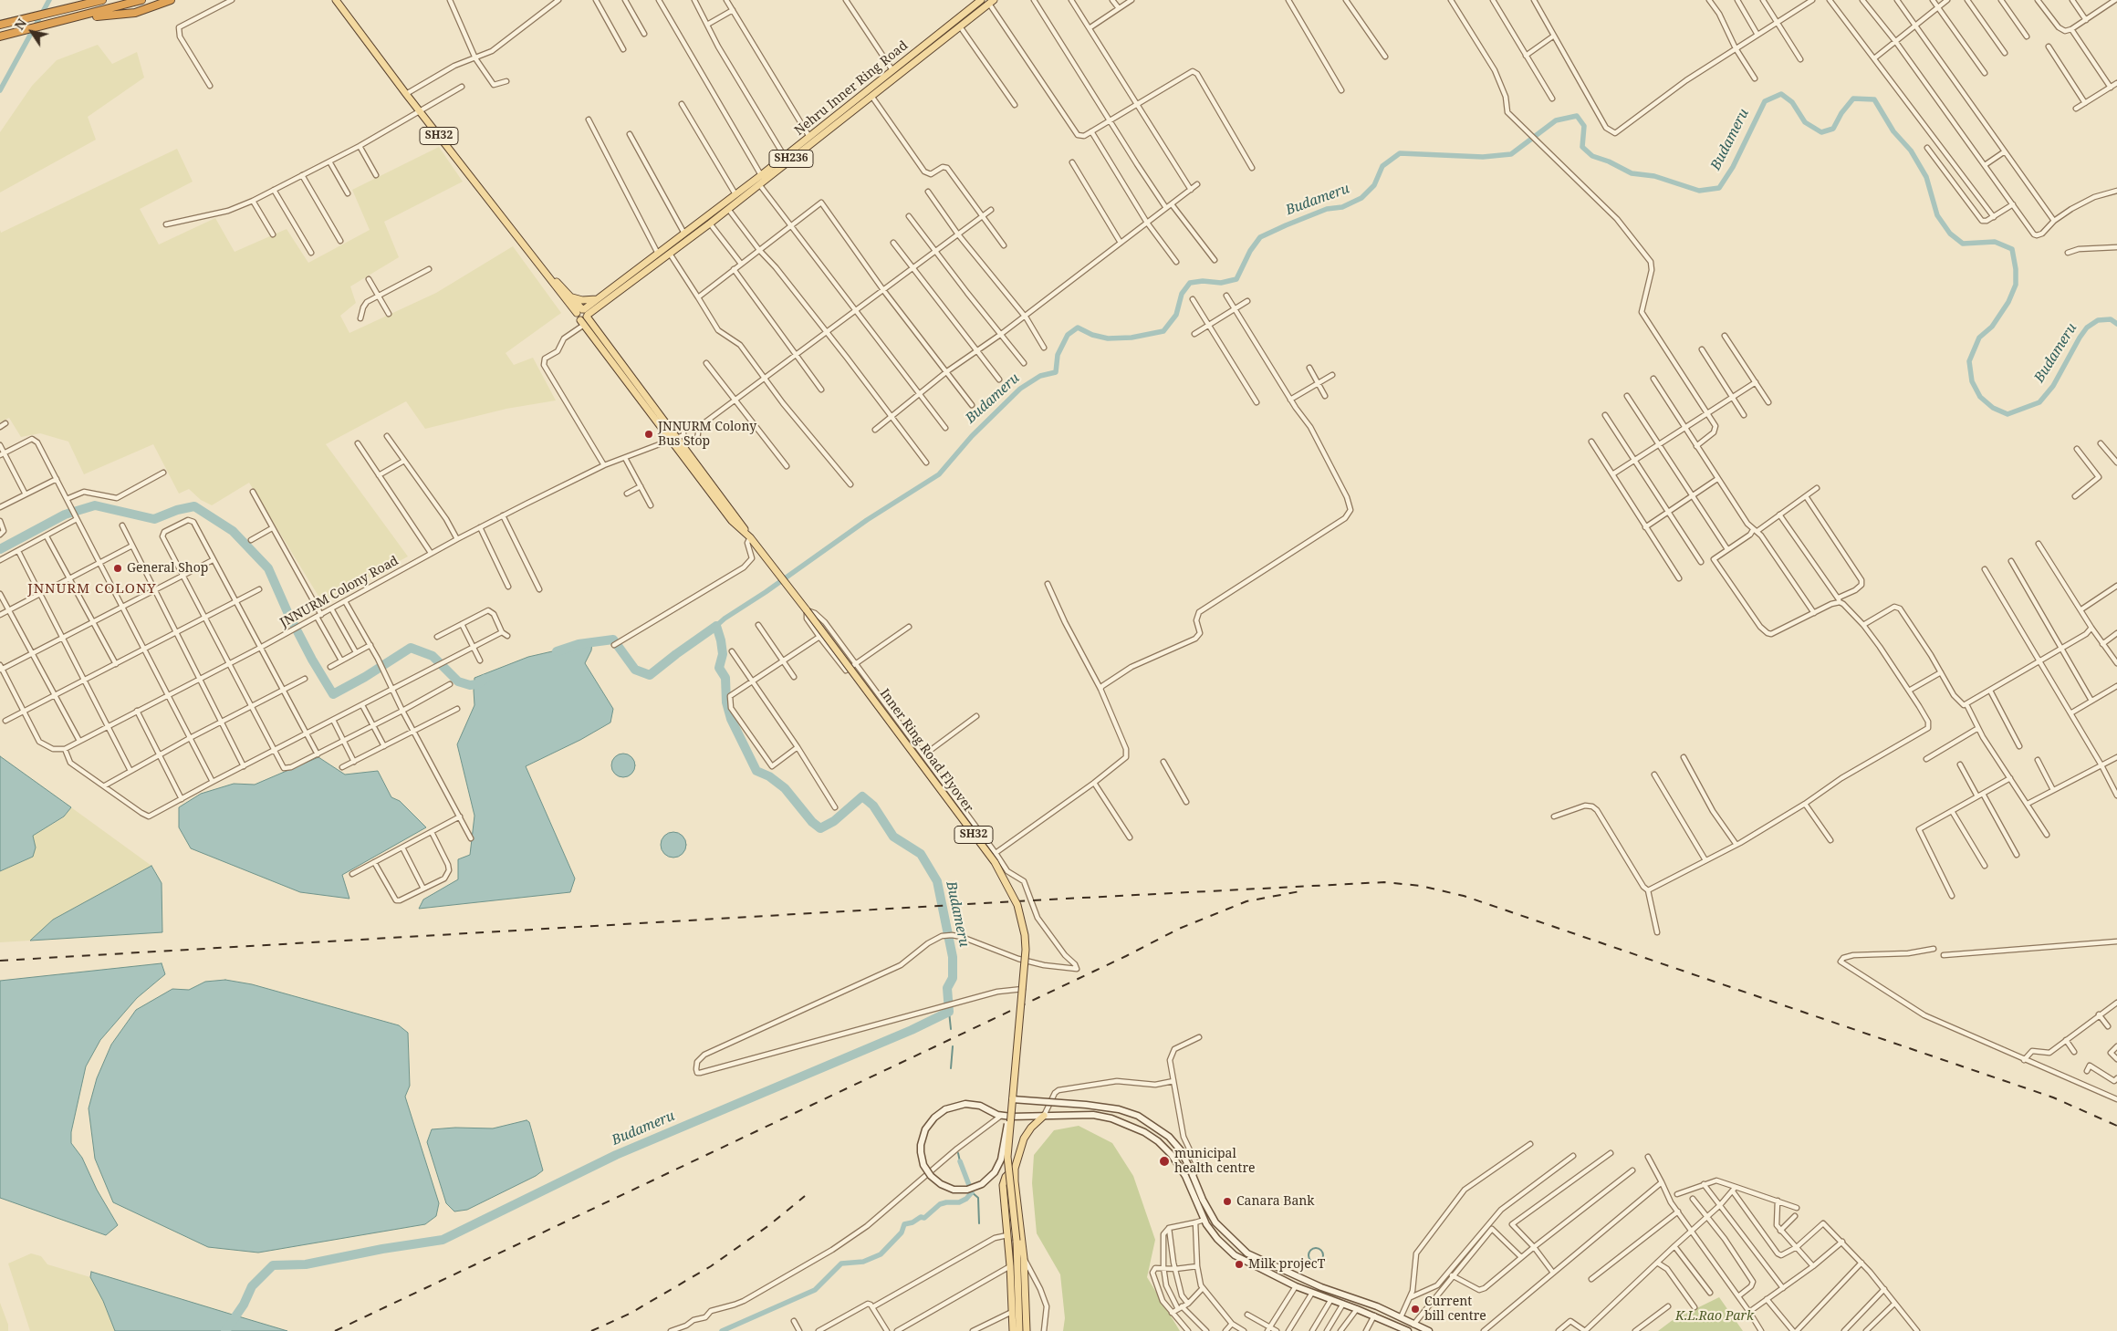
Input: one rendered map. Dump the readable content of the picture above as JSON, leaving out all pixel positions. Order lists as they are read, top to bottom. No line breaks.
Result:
{"streets":{"main road":["Nehru Inner Ring Road","SH32","SH236","Inner Ring Road Flyover"],"street":["JNNURM Colony Road"]},"crossings":[["Nehru Inner Ring Road","SH32"],["Nehru Inner Ring Road","SH236"],["SH32","SH236"],["SH32","JNNURM Colony Road"],["SH32","Inner Ring Road Flyover"]],"districts":["JNNURM COLONY"],"water":["Budameru"],"parks":["K.L.Rao Park"],"places":["JNNURM Colony Bus Stop","General Shop","municipal health centre","Canara Bank","Milk projecT","Current bill centre"],"north":"top left"}
